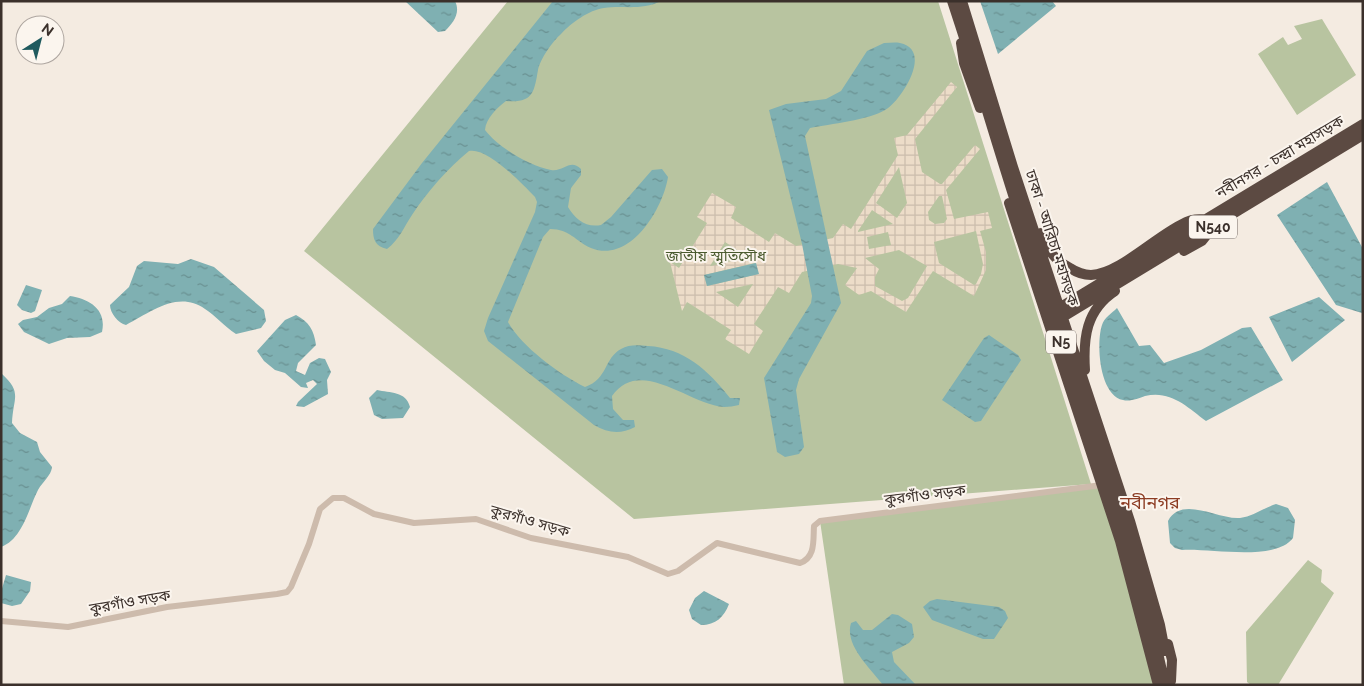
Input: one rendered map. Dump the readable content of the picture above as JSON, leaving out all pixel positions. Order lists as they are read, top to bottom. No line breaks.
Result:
{"streets":{"highway":["নবীনগর - চন্দ্রা মহাসড়ক","N540","ঢাকা - আরিচা মহাসড়ক","N5"],"street":["কুরগাঁও সড়ক"]},"crossings":[["নবীনগর - চন্দ্রা মহাসড়ক","ঢাকা - আরিচা মহাসড়ক"],["নবীনগর - চন্দ্রা মহাসড়ক","N5"],["ঢাকা - আরিচা মহাসড়ক","N5"]],"districts":["নবীনগর"],"parks":["জাতীয় স্মৃতিসৌধ"],"north":"top right"}
